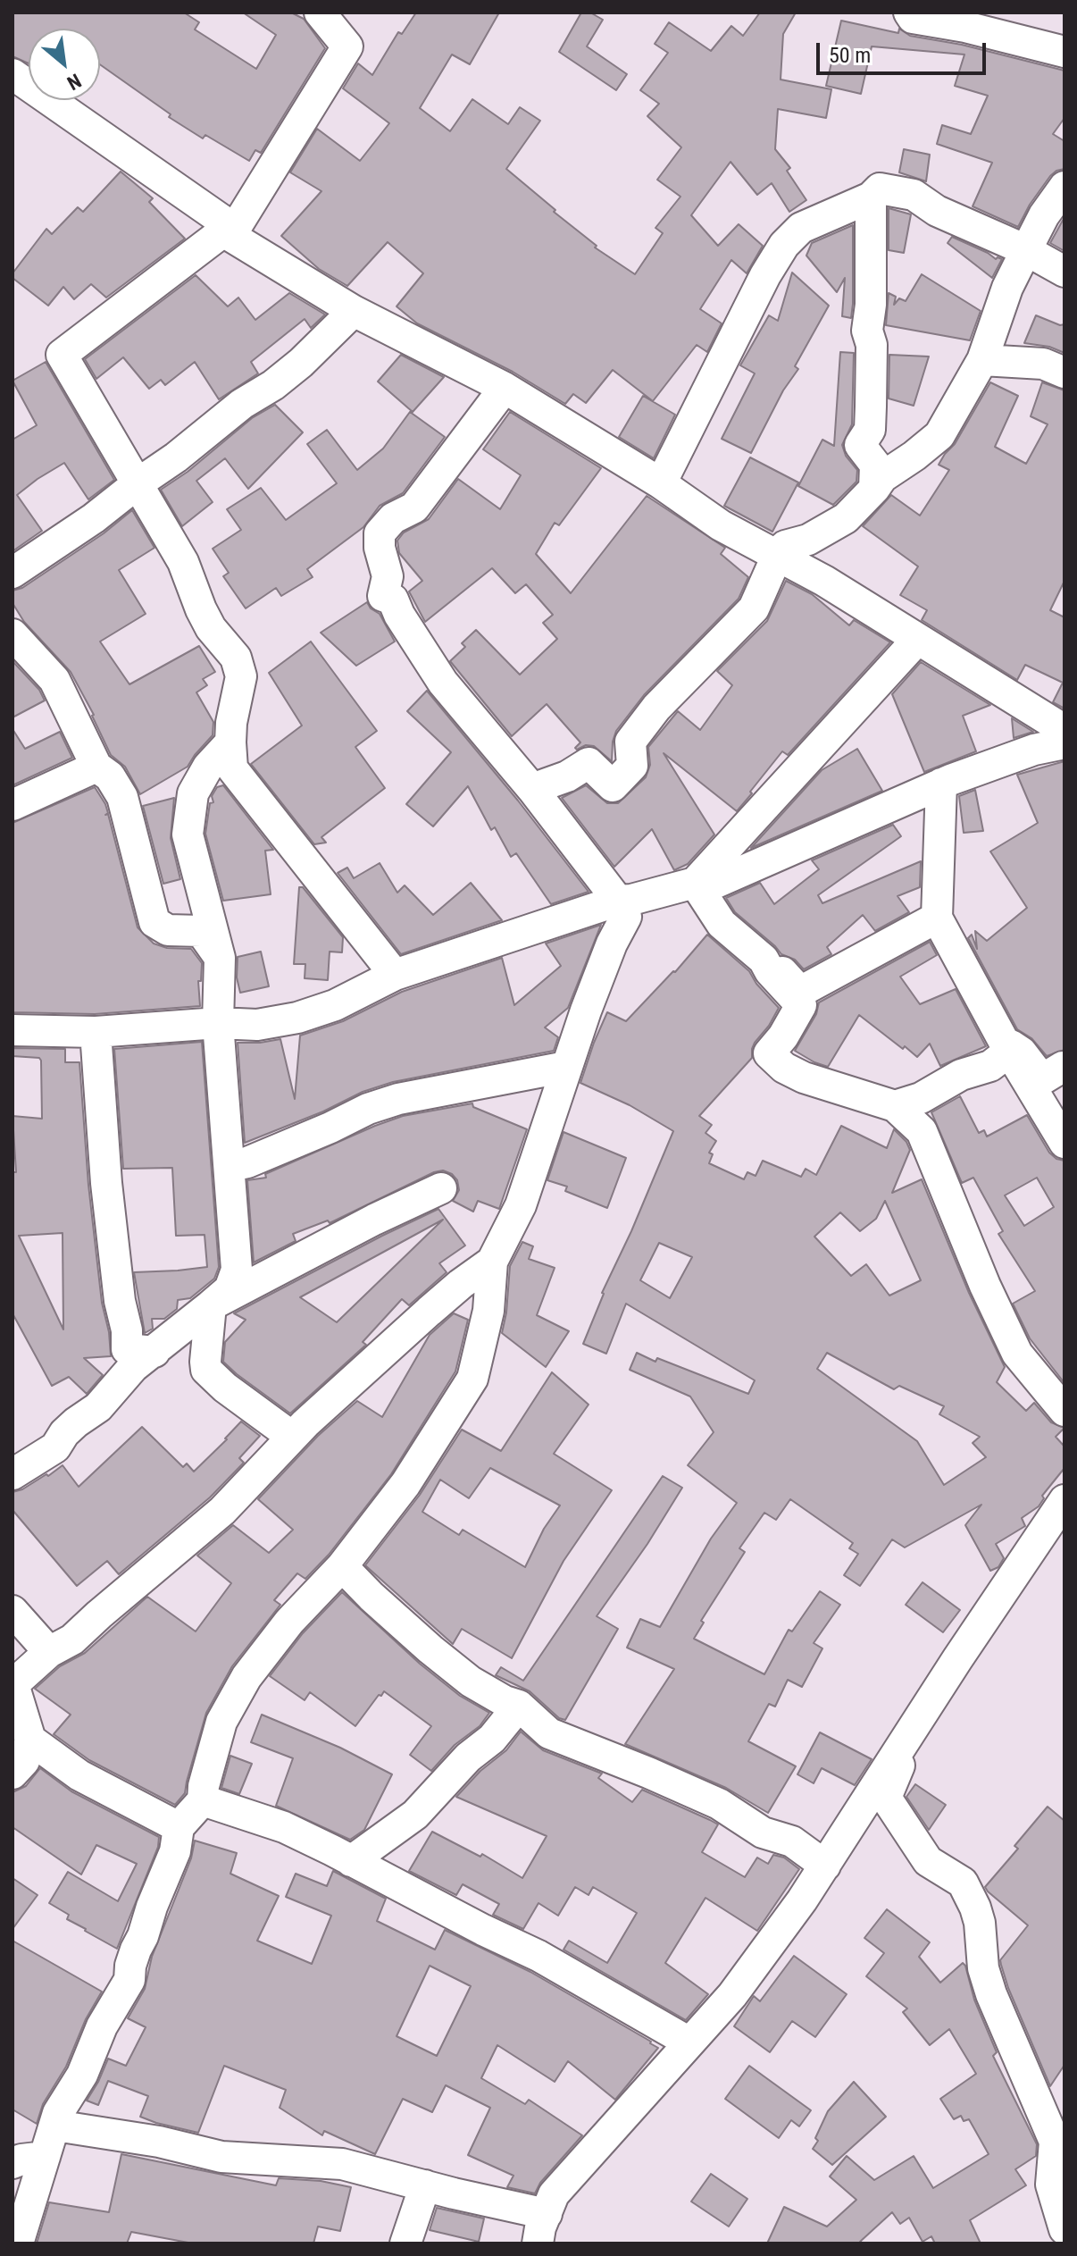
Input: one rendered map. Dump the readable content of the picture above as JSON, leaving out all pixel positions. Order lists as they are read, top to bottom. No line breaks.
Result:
{"scale_bar":"50 m","north":"bottom right"}
